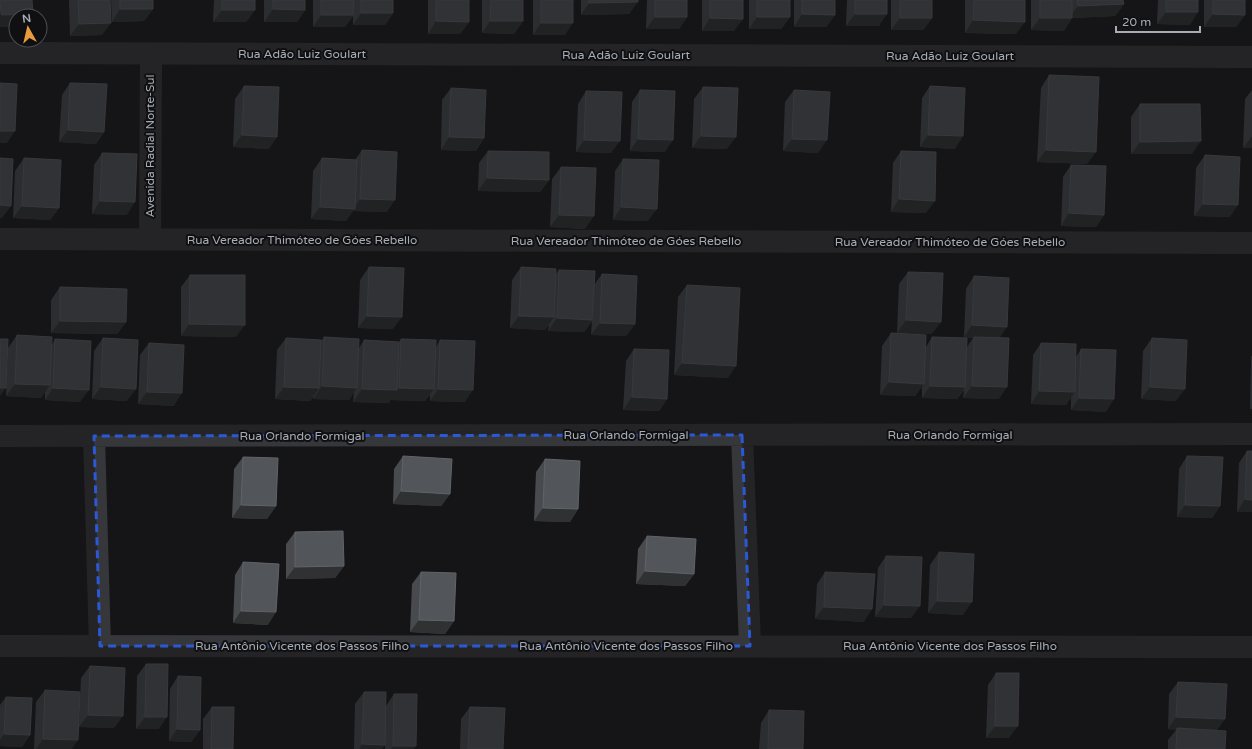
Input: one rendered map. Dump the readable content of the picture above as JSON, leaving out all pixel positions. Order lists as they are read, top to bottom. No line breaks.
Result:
{"streets":{"street":["Rua Adão Luiz Goulart","Avenida Radial Norte-Sul","Rua Vereador Thimóteo de Góes Rebello","Rua Orlando Formigal","Rua Antônio Vicente dos Passos Filho"]},"crossings":[["Rua Adão Luiz Goulart","Avenida Radial Norte-Sul"],["Avenida Radial Norte-Sul","Rua Vereador Thimóteo de Góes Rebello"]],"scale_bar":"20 m","north":"top"}
